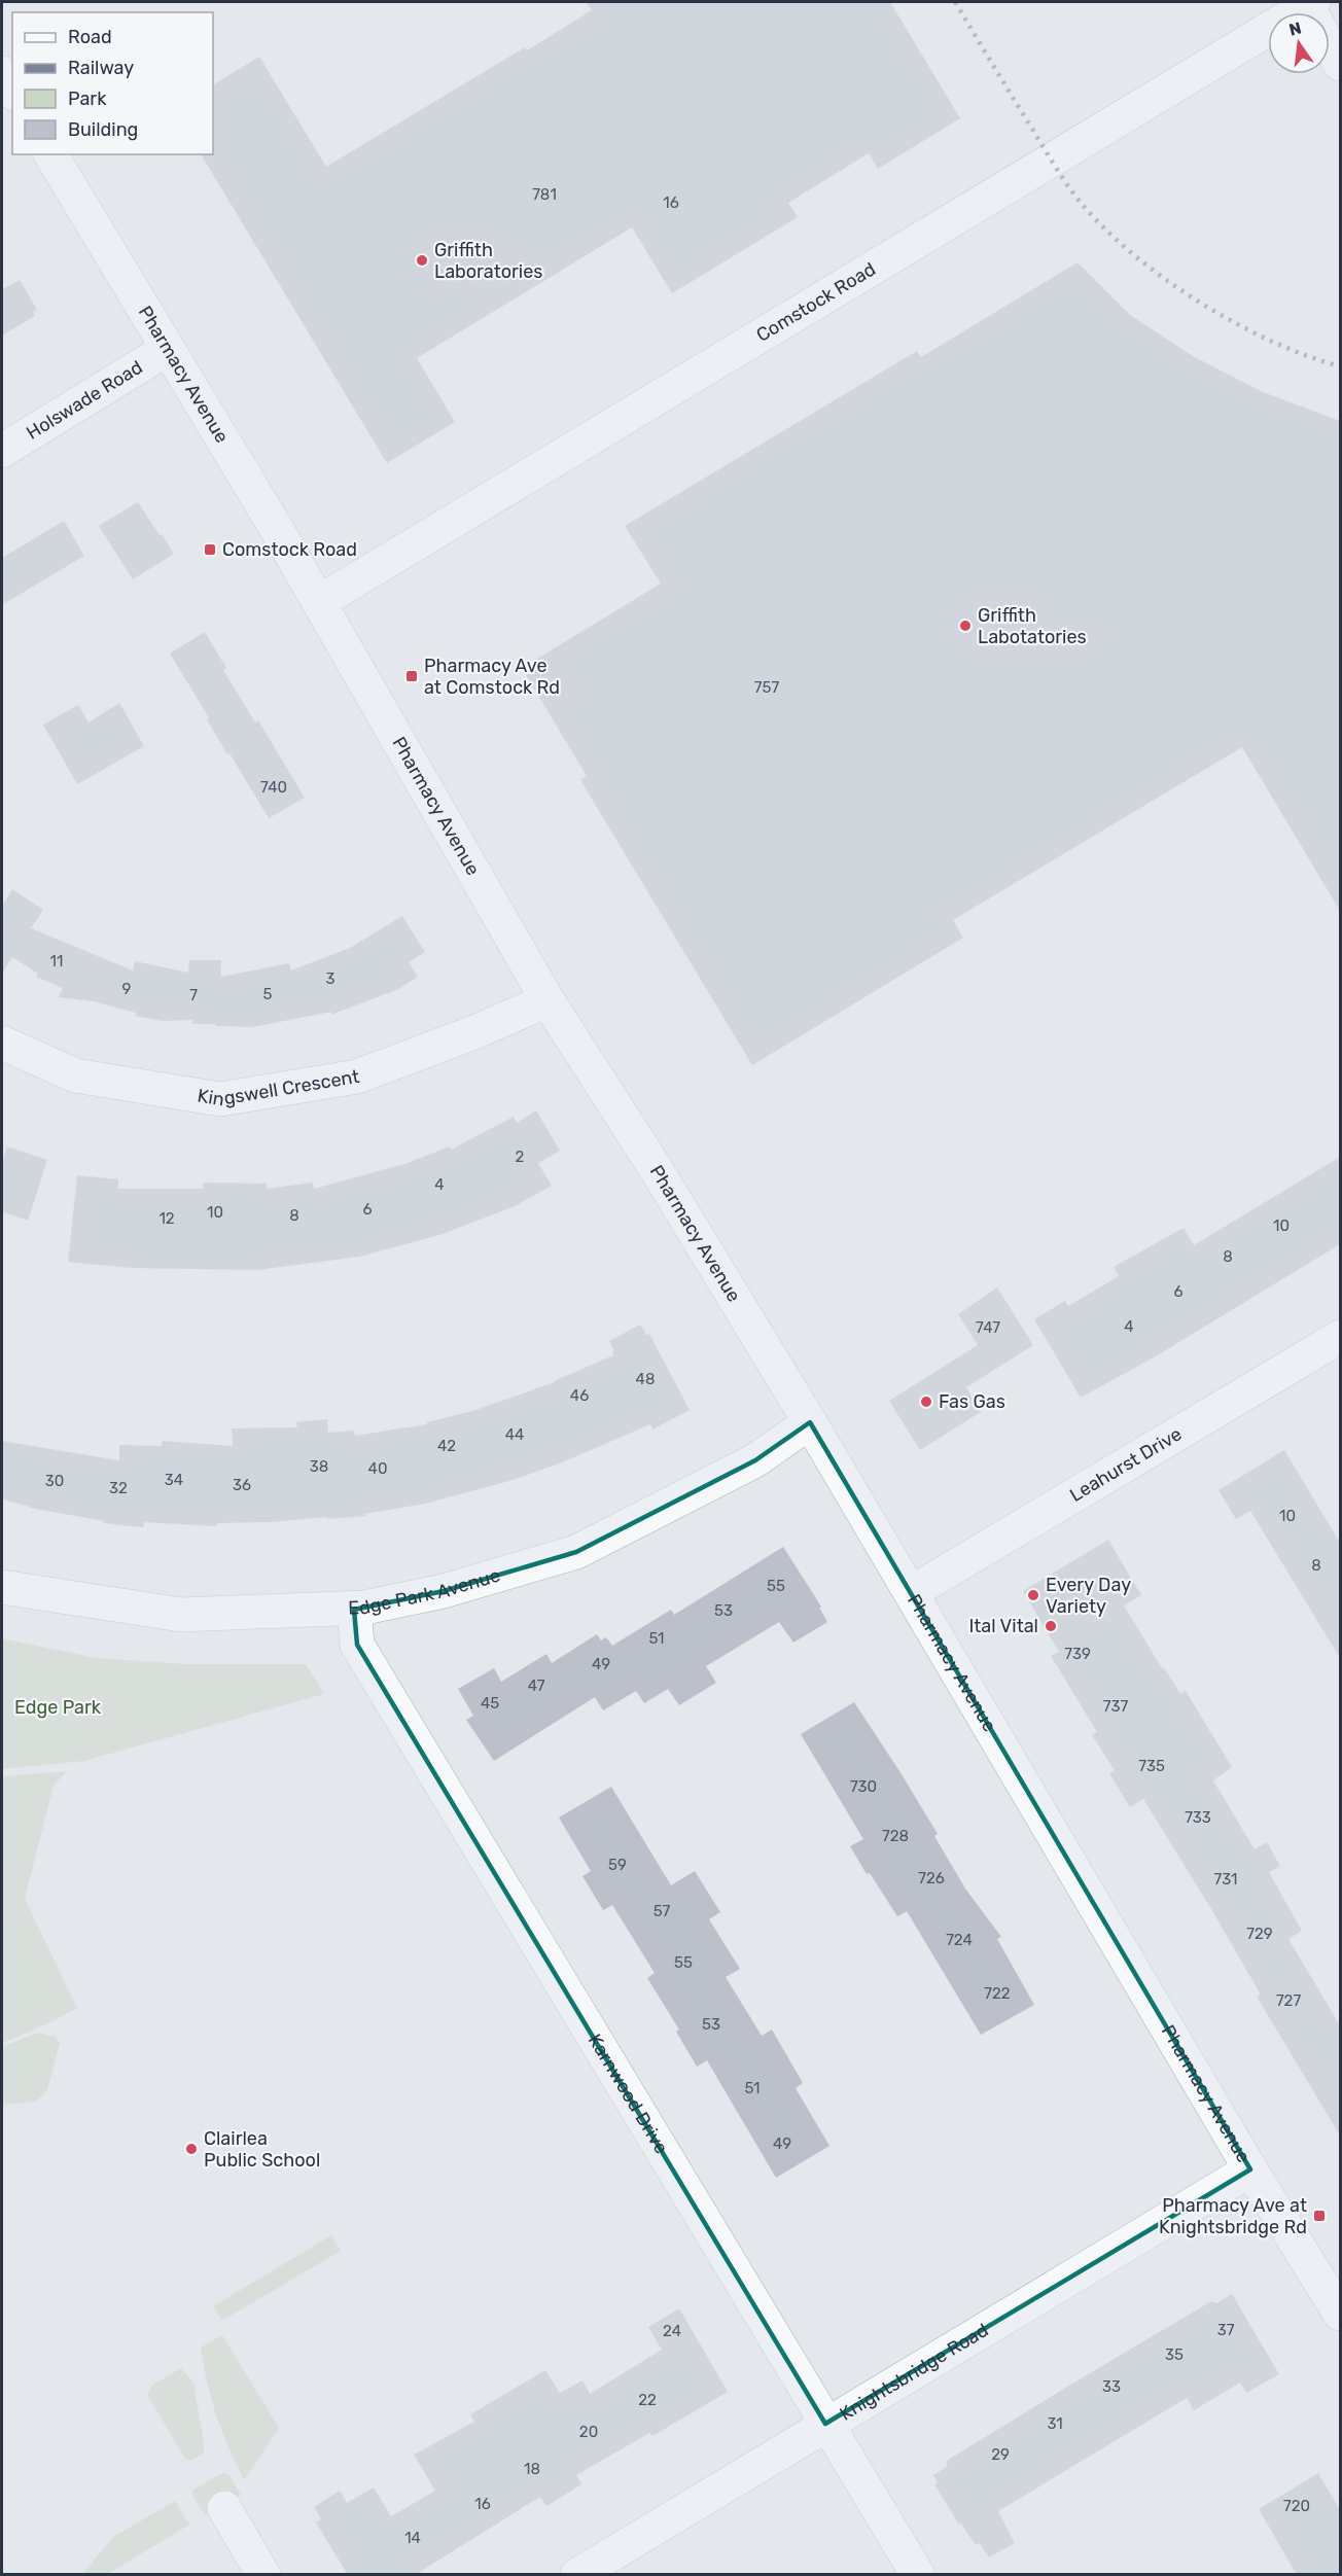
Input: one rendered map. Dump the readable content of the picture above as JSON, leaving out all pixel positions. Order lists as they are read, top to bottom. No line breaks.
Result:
{"streets":{"street":["Comstock Road","Pharmacy Avenue","Holswade Road","Kingswell Crescent","Leahurst Drive","Edge Park Avenue","Karnwood Drive","Knightsbridge Road"]},"crossings":[["Comstock Road","Pharmacy Avenue"],["Pharmacy Avenue","Holswade Road"],["Pharmacy Avenue","Kingswell Crescent"],["Pharmacy Avenue","Leahurst Drive"],["Pharmacy Avenue","Edge Park Avenue"],["Pharmacy Avenue","Knightsbridge Road"],["Edge Park Avenue","Karnwood Drive"],["Karnwood Drive","Knightsbridge Road"]],"parks":["Edge Park"],"places":{"other":["Griffith Laboratories","Griffith Labotatories","Fas Gas","Every Day Variety","Ital Vital","Clairlea Public School"],"transit":["Comstock Road","Pharmacy Ave at Comstock Rd","Pharmacy Ave at Knightsbridge Rd"]},"house_numbers":["781","16","757","740","11","3","9","5","7","2","4","6","10","8","12","10","8","6","4","747","48","46","44","42","38","40","34","30","36","32","10","8","55","53","51","739","49","47","45","737","735","730","733","728","59","726","731","57","729","724","55","722","727","53","51","49","37","24","35","33","22","31","20","29","18","16","720","14"],"legend":["Road","Railway","Park","Building"],"north":"top"}
